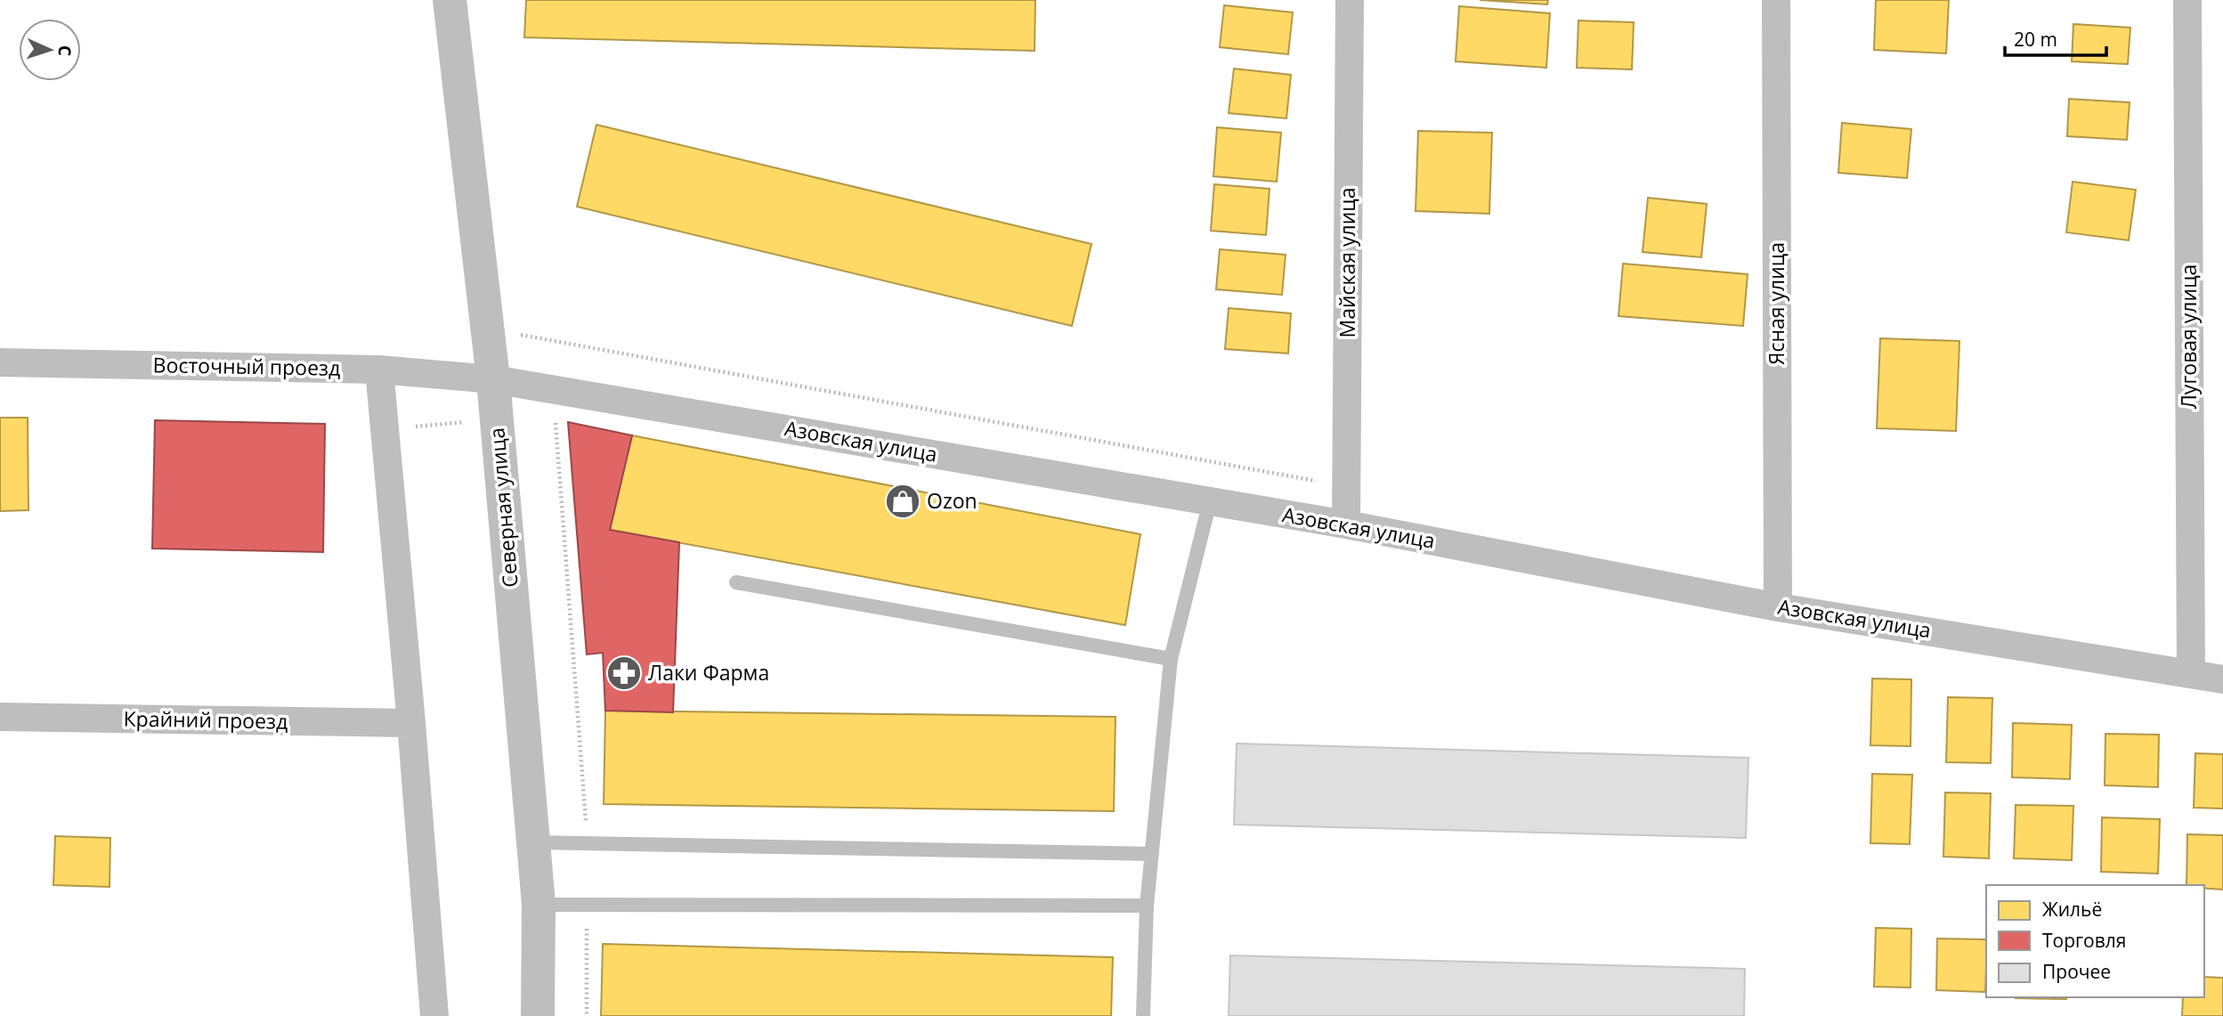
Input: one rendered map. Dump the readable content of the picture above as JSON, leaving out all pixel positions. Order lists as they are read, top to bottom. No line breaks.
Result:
{"streets":{"street":["Майская улица","Ясная улица","Луговая улица","Восточный проезд","Азовская улица","Северная улица","Крайний проезд"]},"crossings":[["Майская улица","Азовская улица"],["Ясная улица","Азовская улица"],["Луговая улица","Азовская улица"],["Восточный проезд","Азовская улица"],["Восточный проезд","Северная улица"],["Азовская улица","Северная улица"]],"places":{"shop":["Ozon"],"pharmacy":["Лаки Фарма"]},"legend":["Жильё","Торговля","Прочее"],"scale_bar":"20 m","north":"right"}
